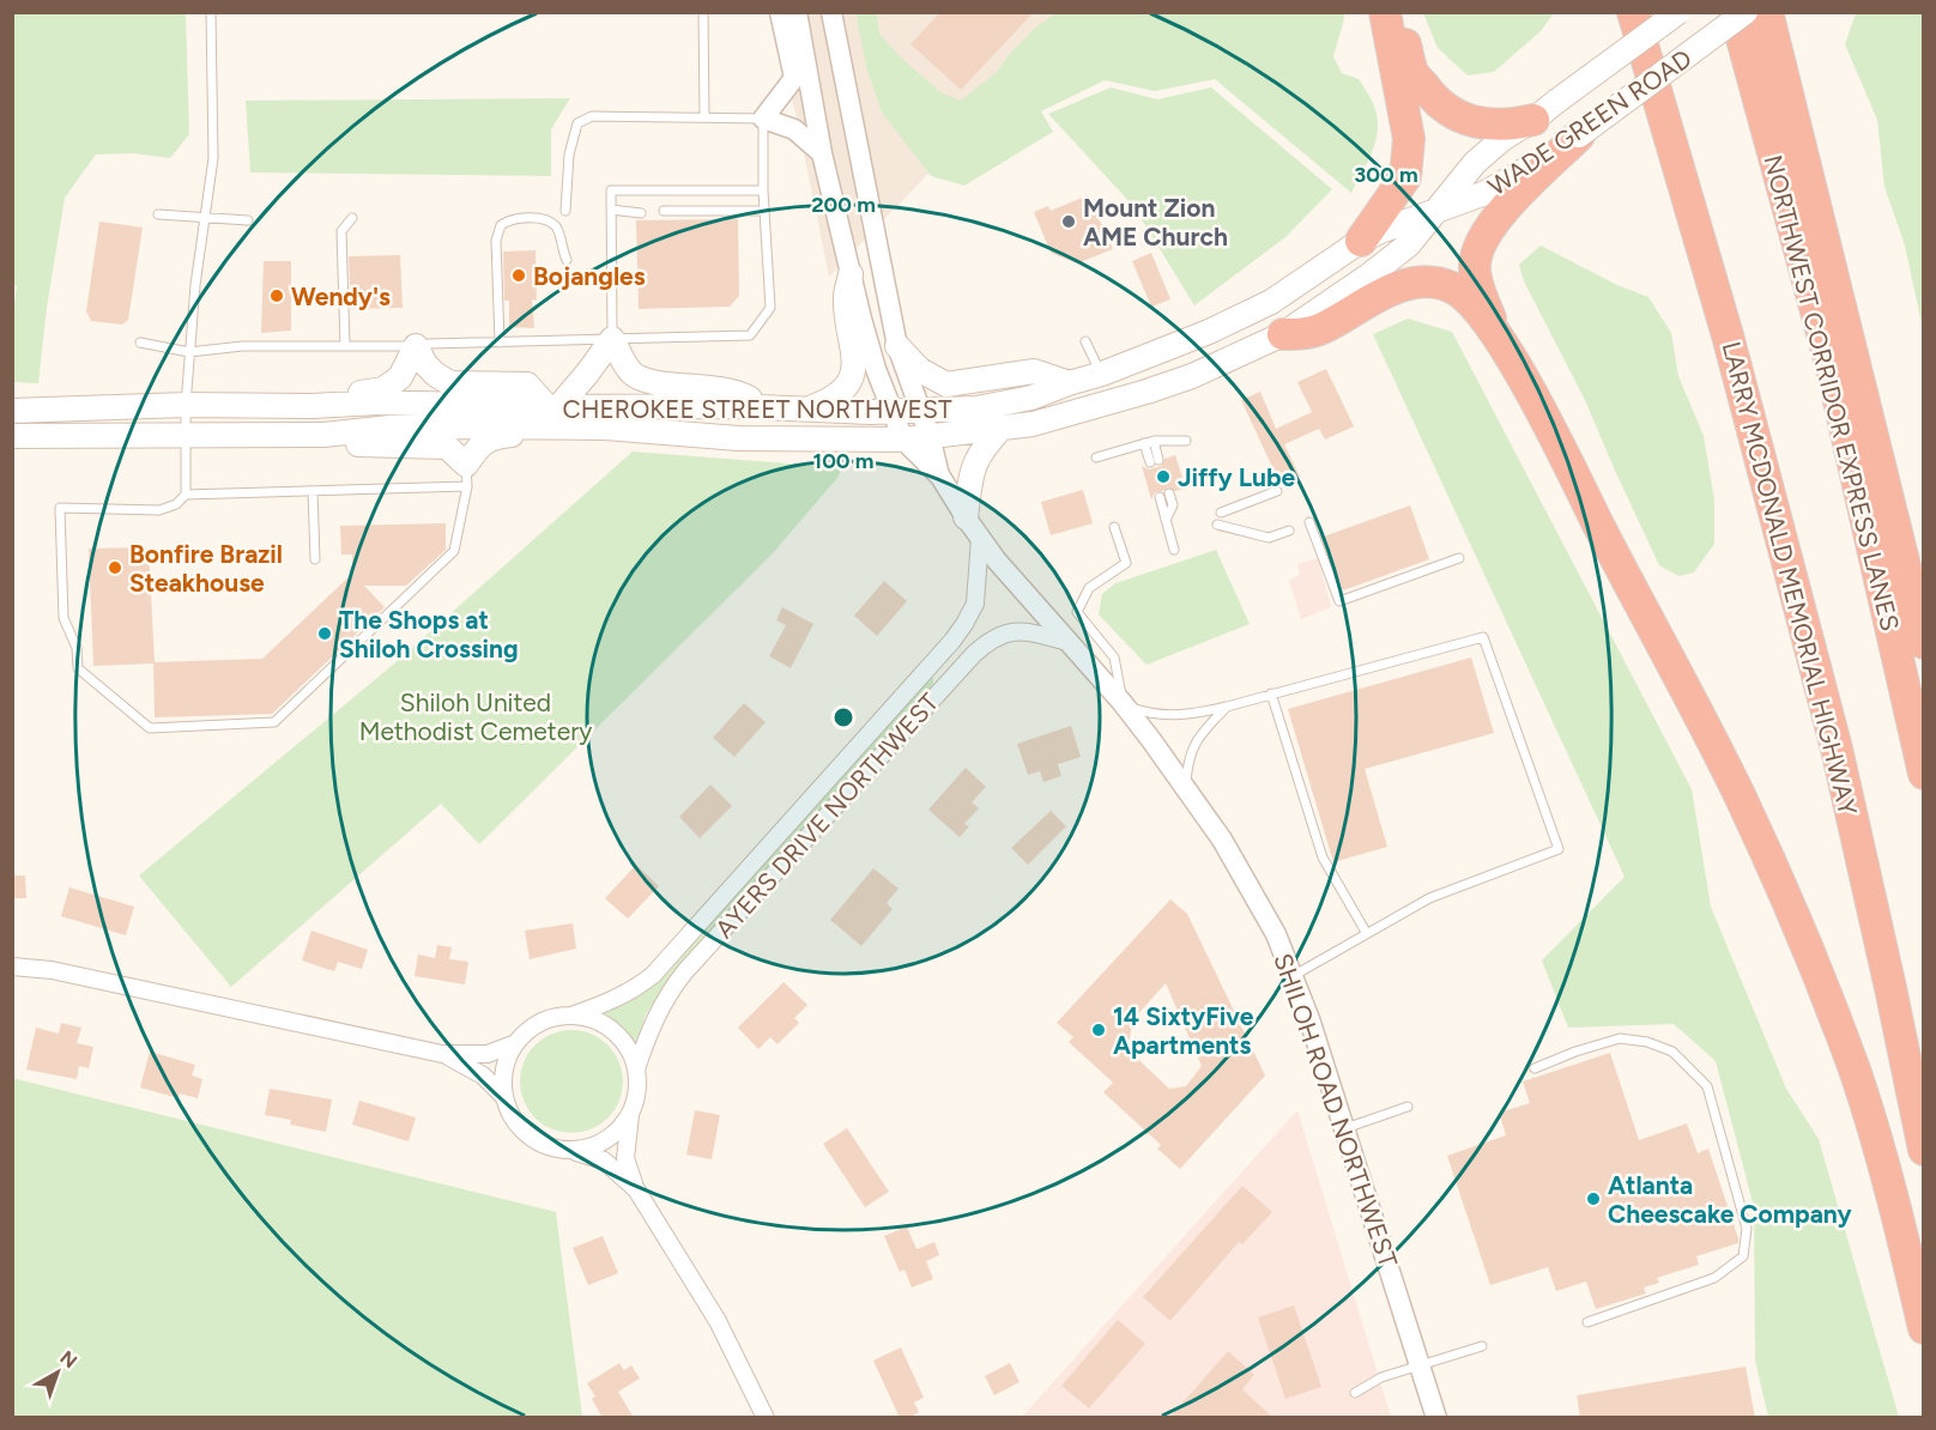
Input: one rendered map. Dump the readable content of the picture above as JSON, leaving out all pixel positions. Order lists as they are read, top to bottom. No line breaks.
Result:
{"streets":{"highway":["NORTHWEST CORRIDOR EXPRESS LANES","LARRY MCDONALD MEMORIAL HIGHWAY"],"main road":["WADE GREEN ROAD","CHEROKEE STREET NORTHWEST"],"street":["AYERS DRIVE NORTHWEST","SHILOH ROAD NORTHWEST"]},"crossings":[["WADE GREEN ROAD","CHEROKEE STREET NORTHWEST"],["CHEROKEE STREET NORTHWEST","SHILOH ROAD NORTHWEST"],["AYERS DRIVE NORTHWEST","SHILOH ROAD NORTHWEST"]],"parks":["Shiloh United Methodist Cemetery"],"places":["Mount Zion AME Church","Bojangles","Wendy's","Jiffy Lube","Bonfire Brazil Steakhouse","The Shops at Shiloh Crossing","14 SixtyFive Apartments","Atlanta Cheescake Company"],"north":"top right","rings":["300 m","200 m","100 m"]}
